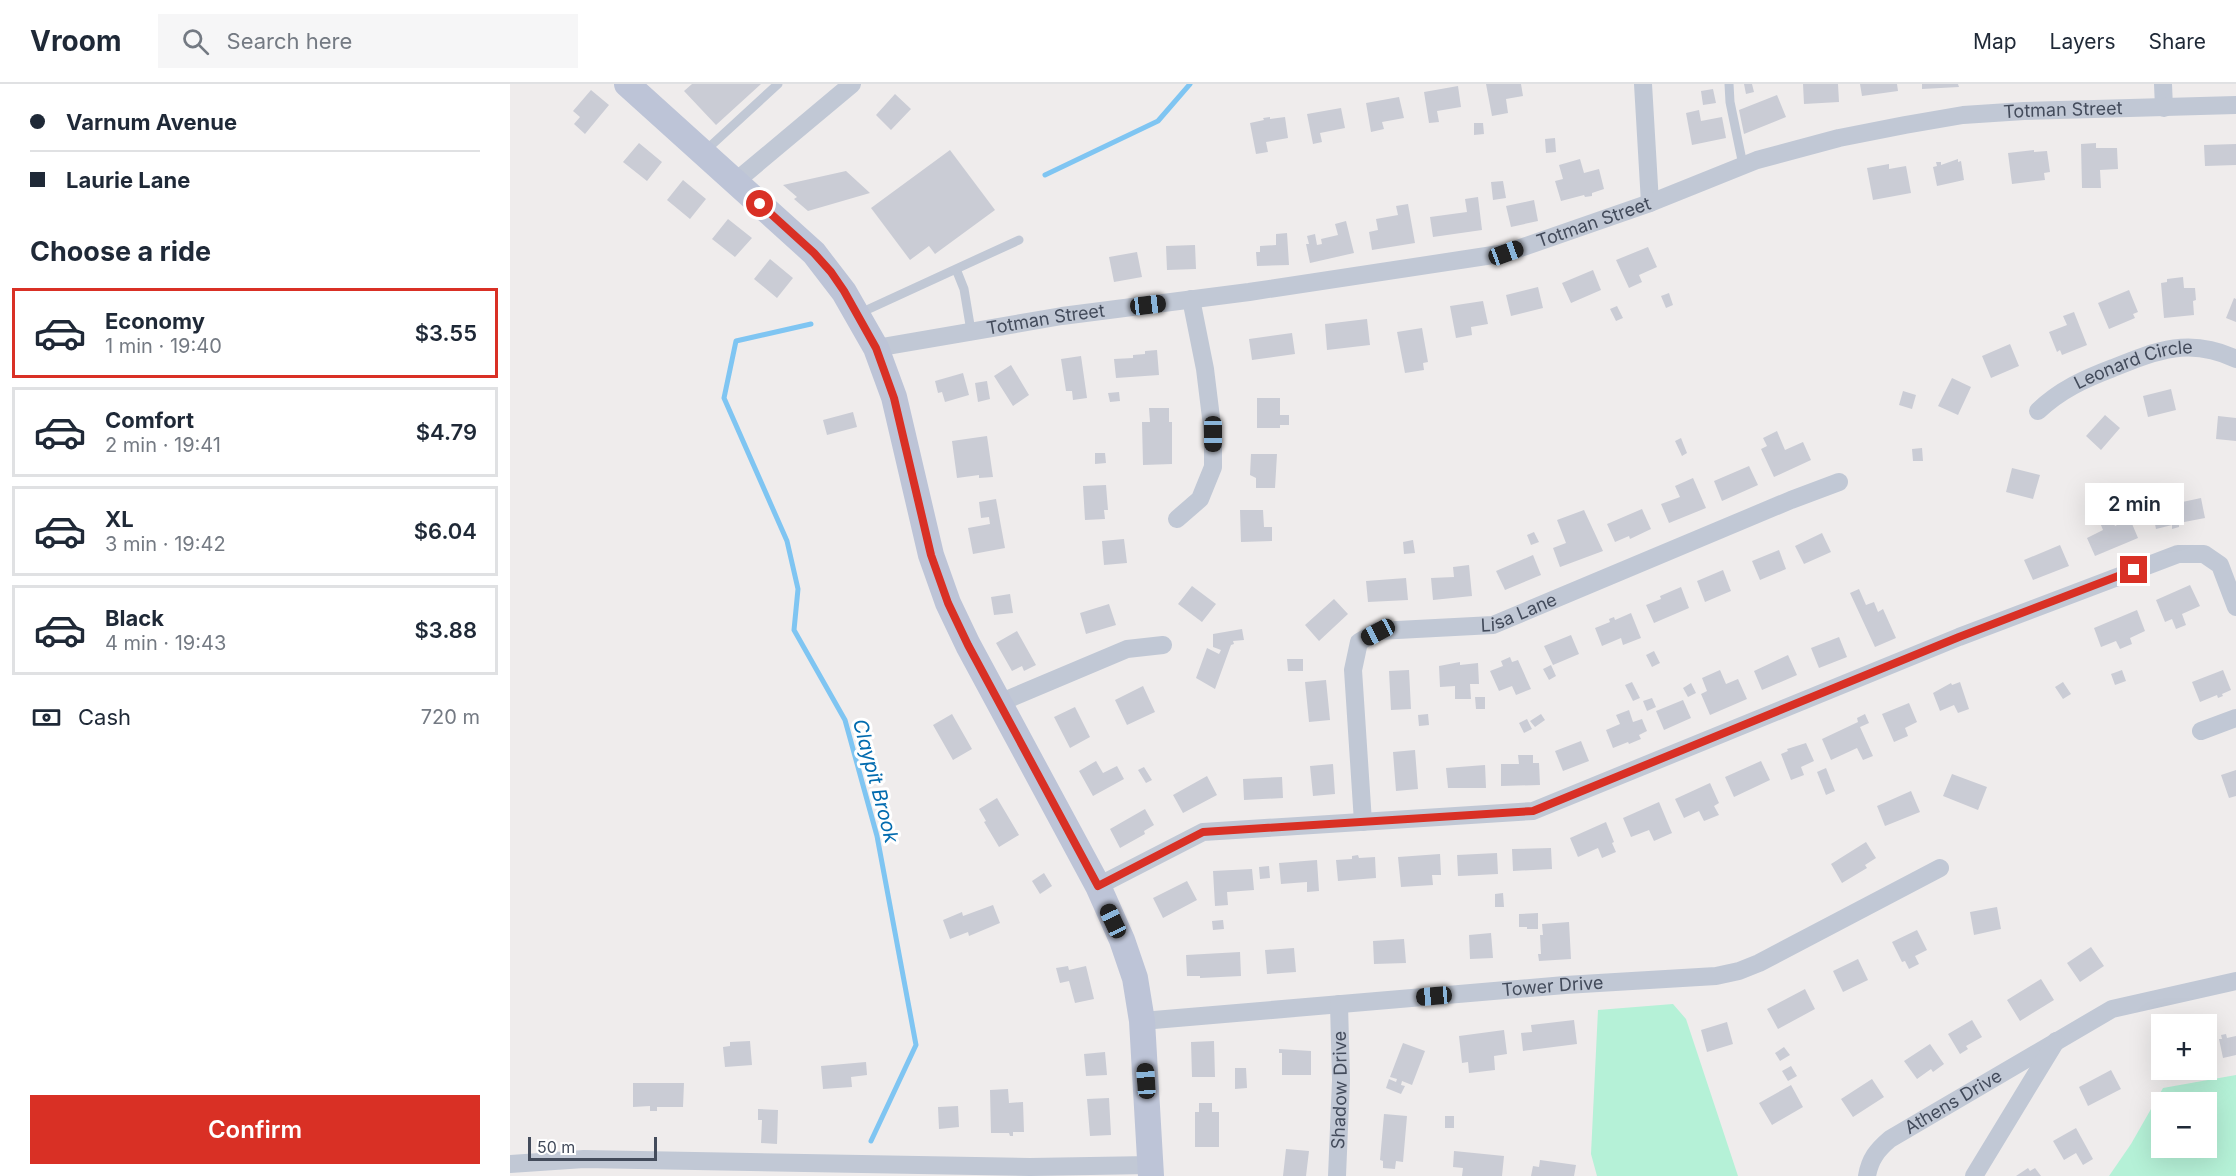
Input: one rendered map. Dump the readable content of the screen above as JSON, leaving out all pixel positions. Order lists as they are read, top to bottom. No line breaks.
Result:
{"streets":{"street":["Totman Street","Leonard Circle","Lisa Lane","Tower Drive","Shadow Drive","Athens Drive"]},"crossings":[["Tower Drive","Shadow Drive"]],"water":["Claypit Brook"],"scale_bar":"50 m","page":{"header":"Vroom","search":"Search here","nav":["Map","Layers","Share"],"banner":["Varnum Avenue","Laurie Lane"],"heading":"Choose a ride","list":[{"name":"Economy","note":"1 min · 19:40","value":"$3.55"},{"name":"Comfort","note":"2 min · 19:41","value":"$4.79"},{"name":"XL","note":"3 min · 19:42","value":"$6.04"},{"name":"Black","note":"4 min · 19:43","value":"$3.88"}],"bubble":"2 min","pay":["Cash","720 m"],"map_buttons":["+","−"],"buttons":"Confirm","scale":"50 m"}}
